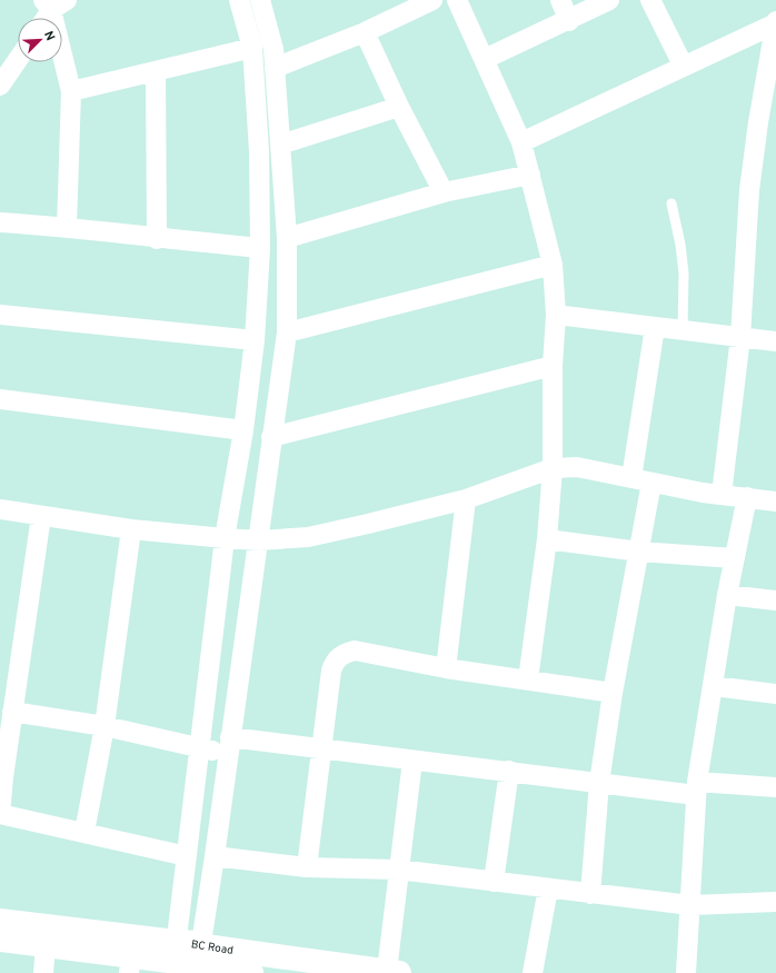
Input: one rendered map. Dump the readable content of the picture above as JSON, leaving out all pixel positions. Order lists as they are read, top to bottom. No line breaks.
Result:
{"streets":{"street":["BC Road"]},"north":"top right"}
